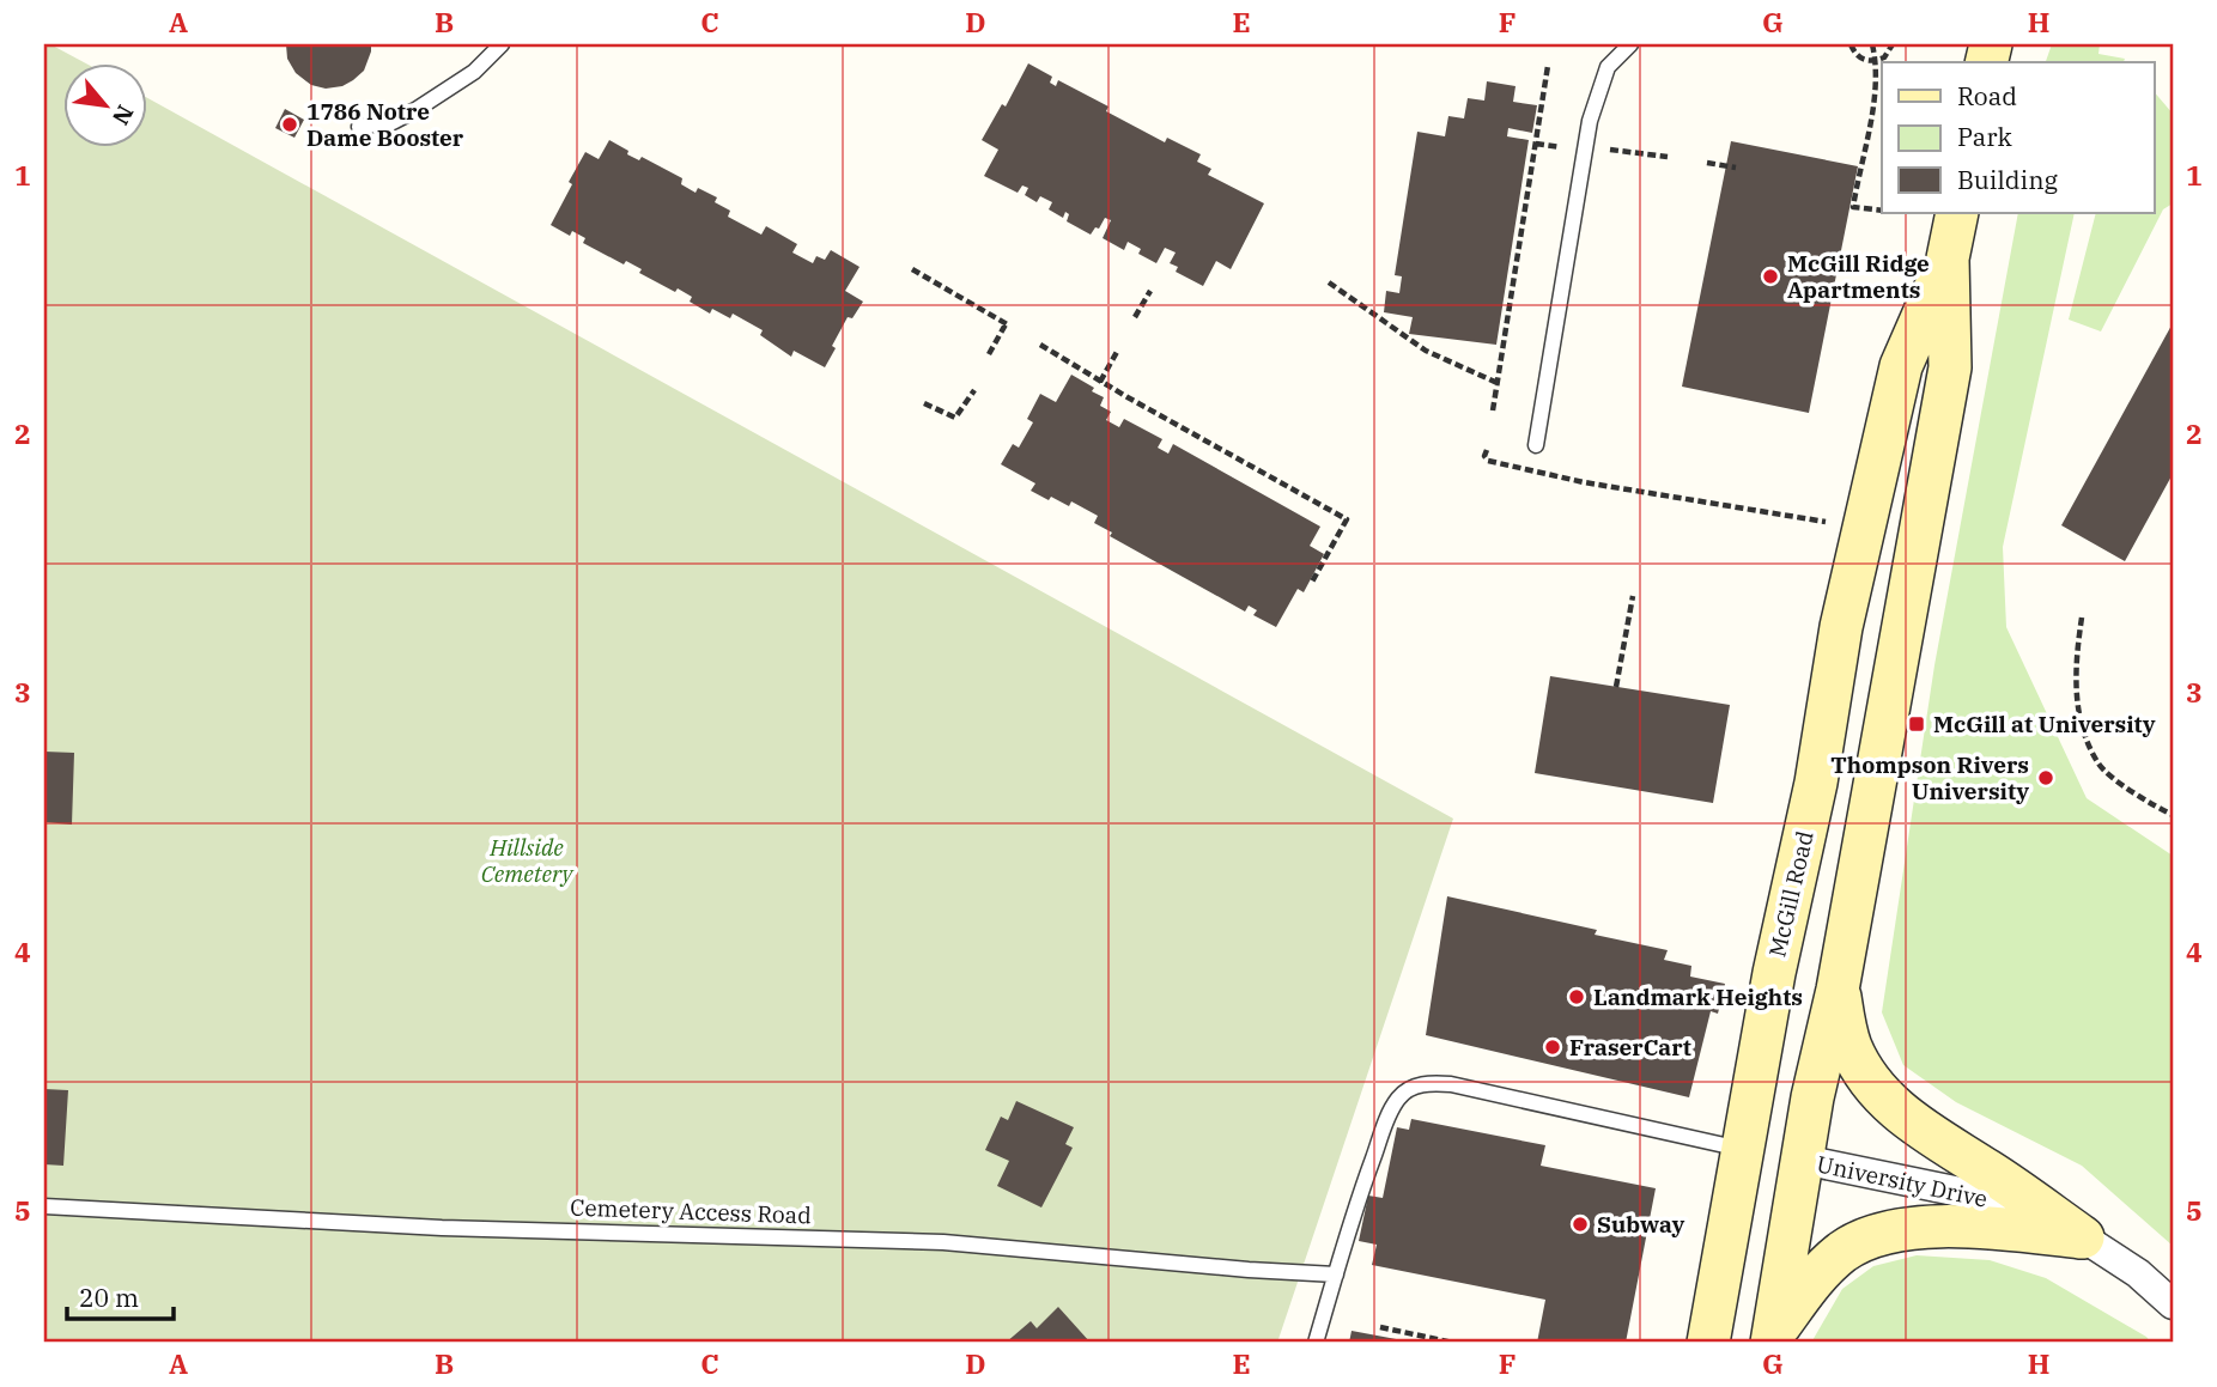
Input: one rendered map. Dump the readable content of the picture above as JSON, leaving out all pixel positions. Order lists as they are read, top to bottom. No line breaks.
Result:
{"streets":{"main road":["McGill Road"],"street":["University Drive"],"lane":["Cemetery Access Road"]},"crossings":[["McGill Road","University Drive"]],"parks":["Hillside Cemetery"],"places":{"other":["1786 Notre Dame Booster","McGill Ridge Apartments","Thompson Rivers University","Landmark Heights","FraserCart","Subway"],"transit":["McGill at University"]},"legend":["Road","Park","Building"],"scale_bar":"20 m","north":"bottom right","grid":{"columns":["A","B","C","D","E","F","G","H"],"rows":["1","2","3","4","5"]}}
